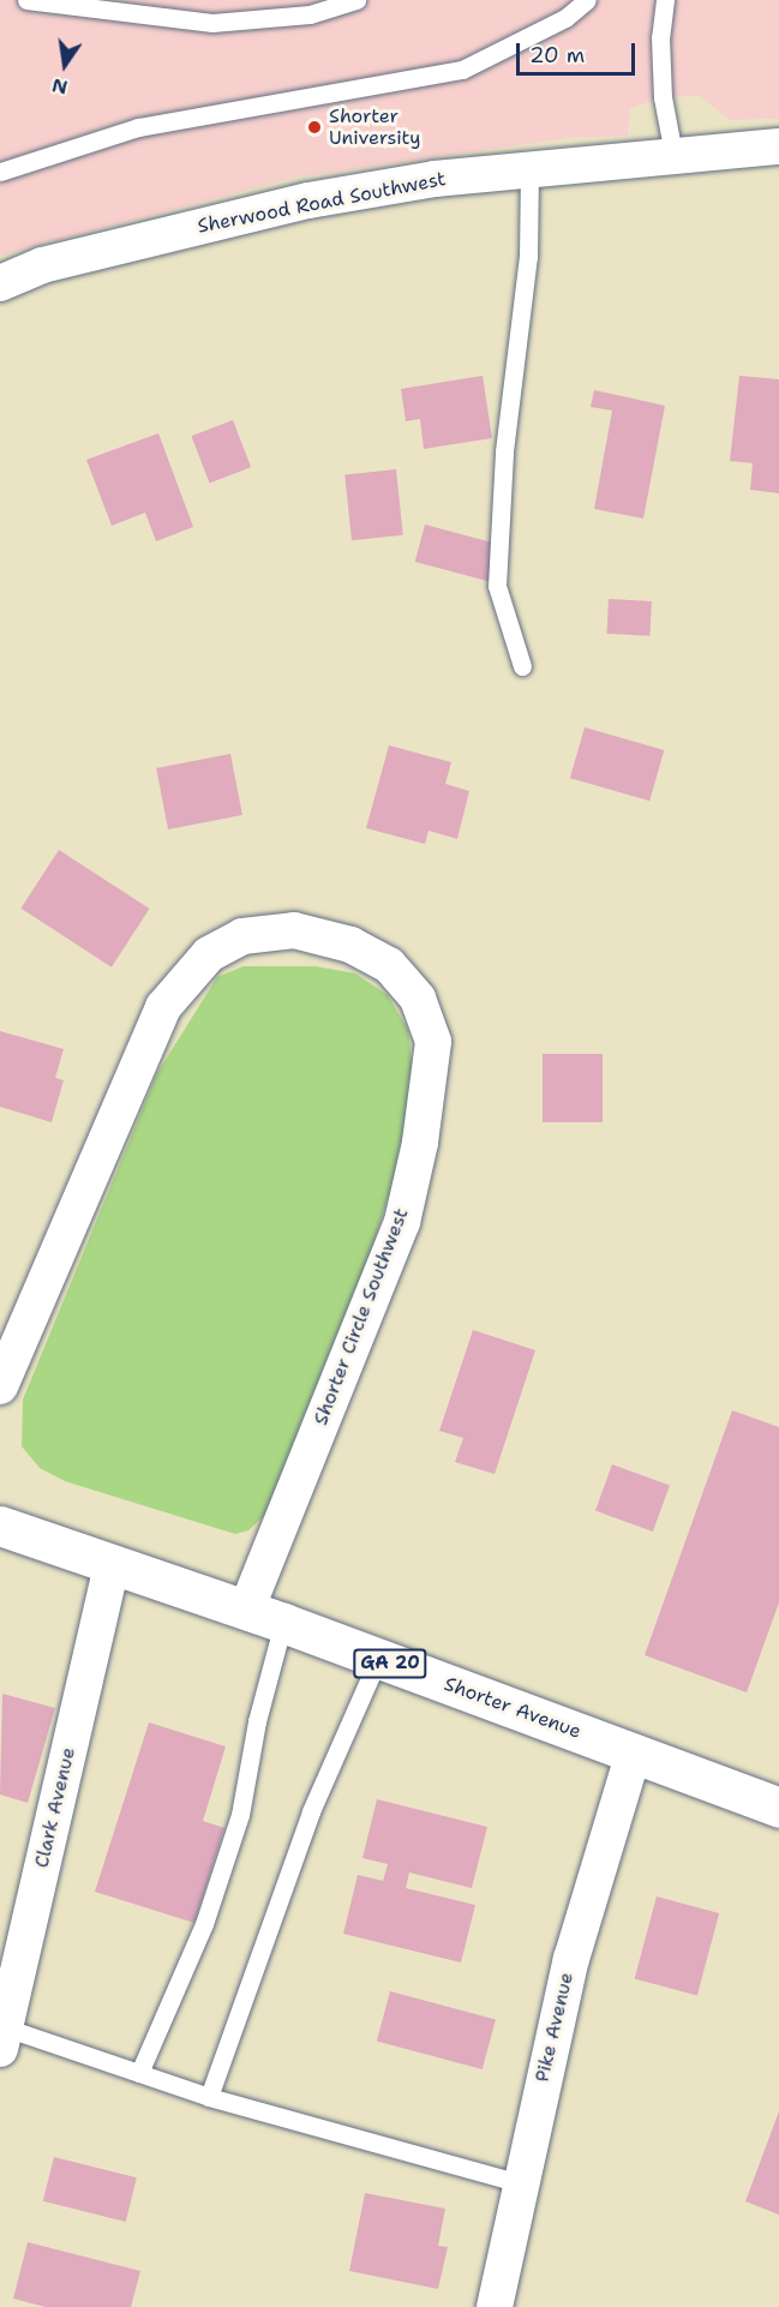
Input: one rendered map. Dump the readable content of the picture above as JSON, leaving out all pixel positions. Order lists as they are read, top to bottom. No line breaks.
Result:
{"streets":{"main road":["GA 20","Shorter Avenue"],"street":["Sherwood Road Southwest","Shorter Circle Southwest","Clark Avenue","Pike Avenue"]},"crossings":[["Shorter Circle Southwest","Shorter Avenue"],["Shorter Avenue","Clark Avenue"],["Shorter Avenue","Pike Avenue"]],"places":["Shorter University"],"scale_bar":"20 m","north":"bottom"}
